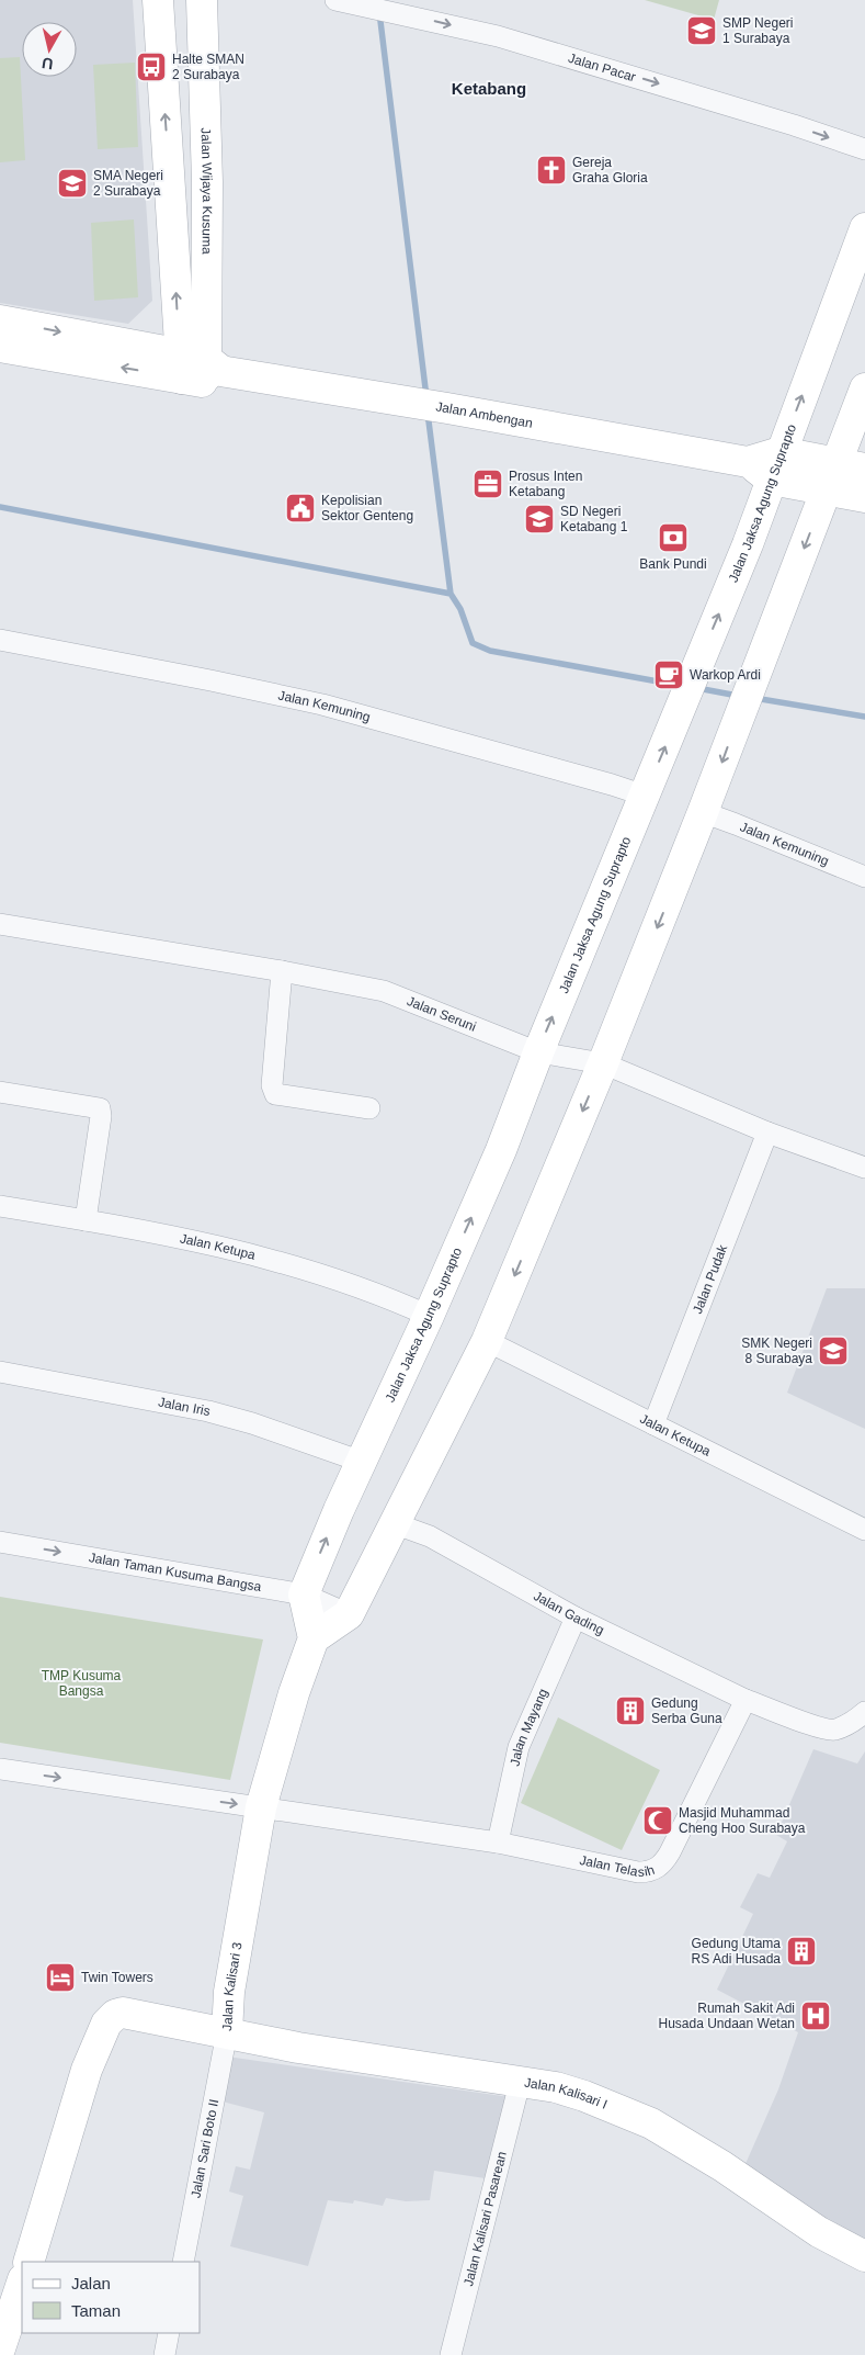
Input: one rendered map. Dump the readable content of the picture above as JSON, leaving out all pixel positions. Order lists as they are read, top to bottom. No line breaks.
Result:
{"streets":{"street":["Jalan Pacar","Jalan Wijaya Kusuma","Jalan Ambengan","Jalan Jaksa Agung Suprapto","Jalan Kemuning","Jalan Seruni","Jalan Ketupa","Jalan Pudak","Jalan Iris","Jalan Taman Kusuma Bangsa","Jalan Gading","Jalan Mayang","Jalan Telasih","Jalan Kalisari 3","Jalan Kalisari I","Jalan Sari Boto II","Jalan Kalisari Pasarean"]},"crossings":[["Jalan Wijaya Kusuma","Jalan Ambengan"],["Jalan Ambengan","Jalan Jaksa Agung Suprapto"],["Jalan Jaksa Agung Suprapto","Jalan Kemuning"],["Jalan Jaksa Agung Suprapto","Jalan Seruni"],["Jalan Jaksa Agung Suprapto","Jalan Ketupa"],["Jalan Jaksa Agung Suprapto","Jalan Iris"],["Jalan Jaksa Agung Suprapto","Jalan Taman Kusuma Bangsa"],["Jalan Seruni","Jalan Pudak"],["Jalan Ketupa","Jalan Pudak"],["Jalan Gading","Jalan Mayang"],["Jalan Gading","Jalan Telasih"],["Jalan Mayang","Jalan Telasih"],["Jalan Telasih","Jalan Kalisari 3"],["Jalan Kalisari 3","Jalan Kalisari I"],["Jalan Kalisari 3","Jalan Sari Boto II"],["Jalan Kalisari I","Jalan Sari Boto II"],["Jalan Kalisari I","Jalan Kalisari Pasarean"]],"one_way":["Jalan Pacar","Jalan Taman Kusuma Bangsa"],"districts":["Ketabang"],"parks":["TMP Kusuma Bangsa"],"places":{"school or university":["SMP Negeri 1 Surabaya","SMA Negeri 2 Surabaya","SD Negeri Ketabang 1","SMK Negeri 8 Surabaya"],"bus stop":["Halte SMAN 2 Surabaya"],"church":["Gereja Graha Gloria"],"office":["Prosus Inten Ketabang"],"public building":["Kepolisian Sektor Genteng"],"bank":["Bank Pundi"],"cafe":["Warkop Ardi"],"building":["Gedung Serba Guna","Gedung Utama RS Adi Husada"],"mosque":["Masjid Muhammad Cheng Hoo Surabaya"],"hotel":["Twin Towers"],"hospital":["Rumah Sakit Adi Husada Undaan Wetan"]},"legend":["Jalan","Taman"],"north":"bottom"}
